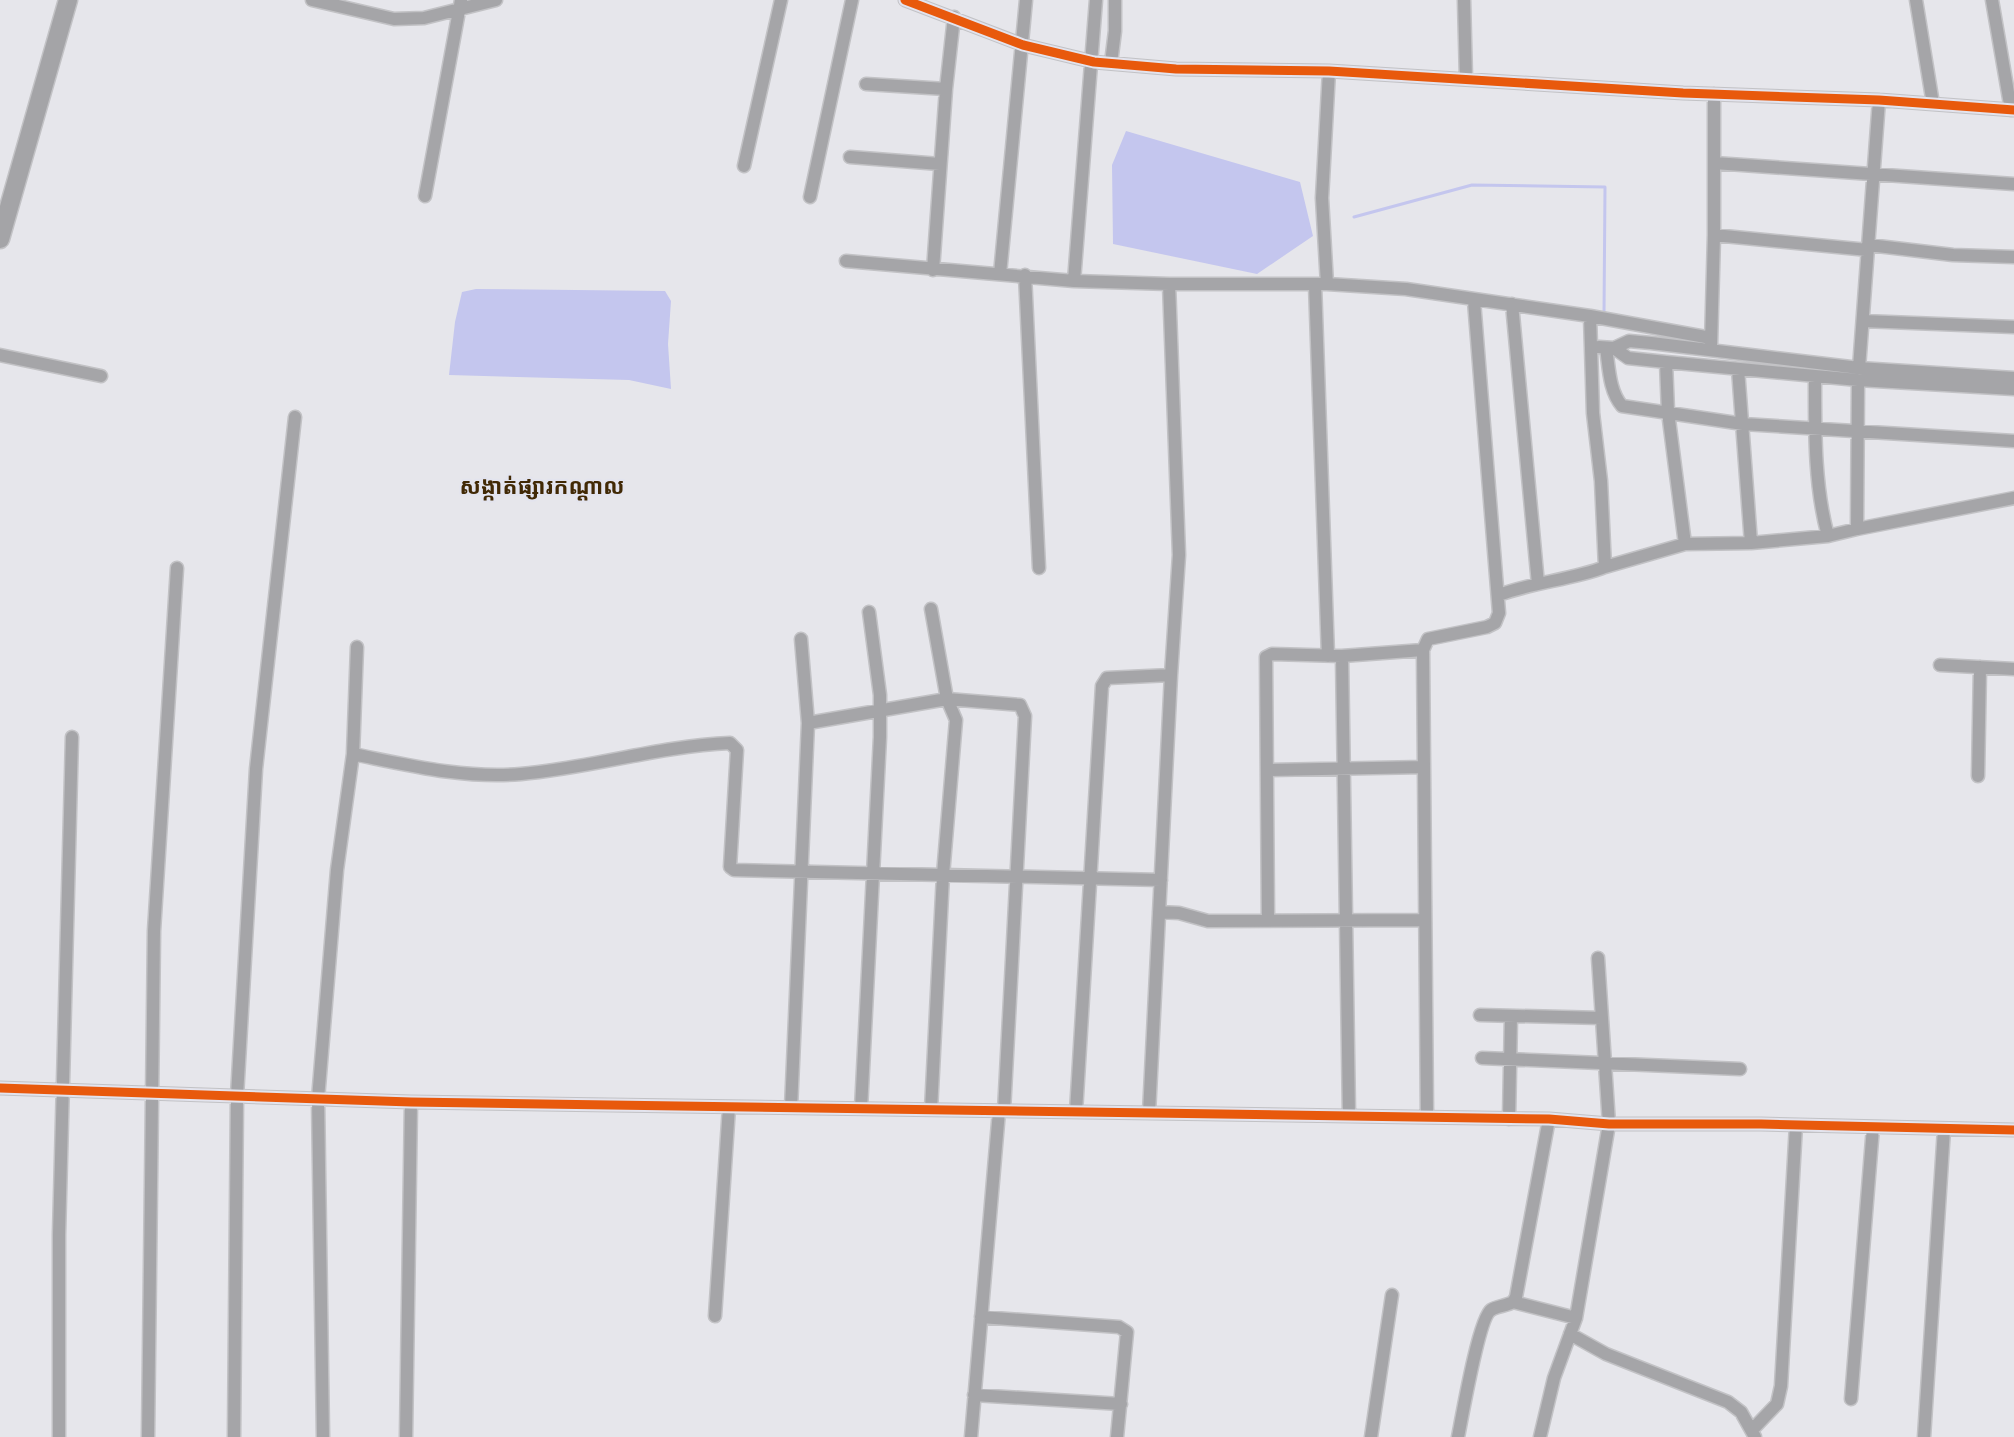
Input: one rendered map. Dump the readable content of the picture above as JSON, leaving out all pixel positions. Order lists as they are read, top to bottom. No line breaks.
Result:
{"districts":["សង្កាត់ផ្សារកណ្ដាល"]}
